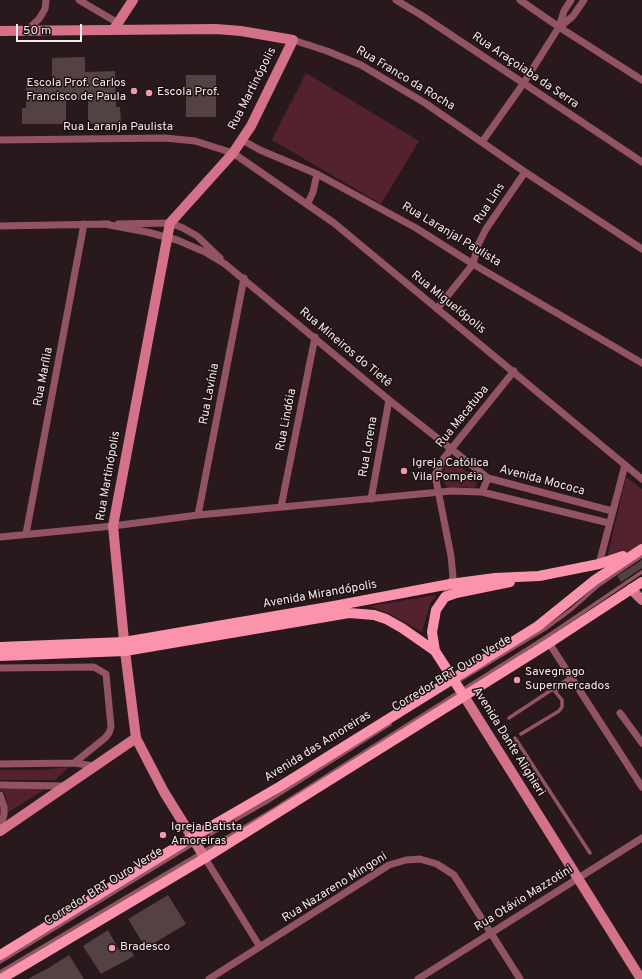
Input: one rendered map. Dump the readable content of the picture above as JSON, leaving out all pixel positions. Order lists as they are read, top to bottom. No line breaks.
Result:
{"streets":{"main road":["Avenida Mirandópolis","Avenida Dante Alighieri","Avenida das Amoreiras"],"street":["Rua Araçoiaba da Serra","Rua Franco da Rocha","Rua Martinópolis","Rua Laranja Paulista","Rua Lins","Rua Laranjal Paulista","Rua Miguelópolis","Rua Mineiros do Tietê","Rua Marília","Rua Lavínia","Rua Macatuba","Rua Lindóia","Rua Lorena","Avenida Mococa","Rua Nazareno Mingoni","Rua Otávio Mazzotini"],"lane":["Corredor BRT Ouro Verde"]},"crossings":[["Rua Franco da Rocha","Rua Martinópolis"],["Rua Franco da Rocha","Rua Lins"],["Rua Martinópolis","Rua Laranja Paulista"],["Rua Martinópolis","Rua Laranjal Paulista"],["Rua Martinópolis","Rua Miguelópolis"],["Rua Martinópolis","Rua Mineiros do Tietê"],["Rua Martinópolis","Avenida Mococa"],["Rua Martinópolis","Avenida Mirandópolis"],["Rua Martinópolis","Corredor BRT Ouro Verde"],["Rua Martinópolis","Avenida das Amoreiras"],["Rua Martinópolis","Rua Nazareno Mingoni"],["Rua Laranja Paulista","Rua Miguelópolis"],["Rua Lins","Rua Laranjal Paulista"],["Rua Lins","Rua Miguelópolis"],["Rua Miguelópolis","Rua Macatuba"],["Rua Mineiros do Tietê","Rua Marília"],["Rua Mineiros do Tietê","Rua Lavínia"],["Rua Mineiros do Tietê","Rua Macatuba"],["Rua Mineiros do Tietê","Rua Lindóia"],["Rua Mineiros do Tietê","Rua Lorena"],["Rua Mineiros do Tietê","Avenida Mococa"],["Rua Marília","Avenida Mococa"],["Rua Lavínia","Avenida Mococa"],["Rua Macatuba","Avenida Mococa"],["Rua Macatuba","Avenida Mirandópolis"],["Rua Macatuba","Avenida Dante Alighieri"],["Rua Lindóia","Avenida Mococa"],["Rua Lorena","Avenida Mococa"],["Avenida Mirandópolis","Avenida Dante Alighieri"],["Avenida Mirandópolis","Avenida das Amoreiras"],["Corredor BRT Ouro Verde","Avenida Dante Alighieri"],["Corredor BRT Ouro Verde","Avenida das Amoreiras"],["Avenida Dante Alighieri","Avenida das Amoreiras"],["Avenida Dante Alighieri","Rua Otávio Mazzotini"],["Rua Nazareno Mingoni","Rua Otávio Mazzotini"]],"places":["Escola Prof. Carlos Francisco de Paula","Escola Prof.","Igreja Católica Vila Pompéia","Savegnago Supermercados","Igreja Batista Amoreiras","Bradesco"],"scale_bar":"50 m"}
